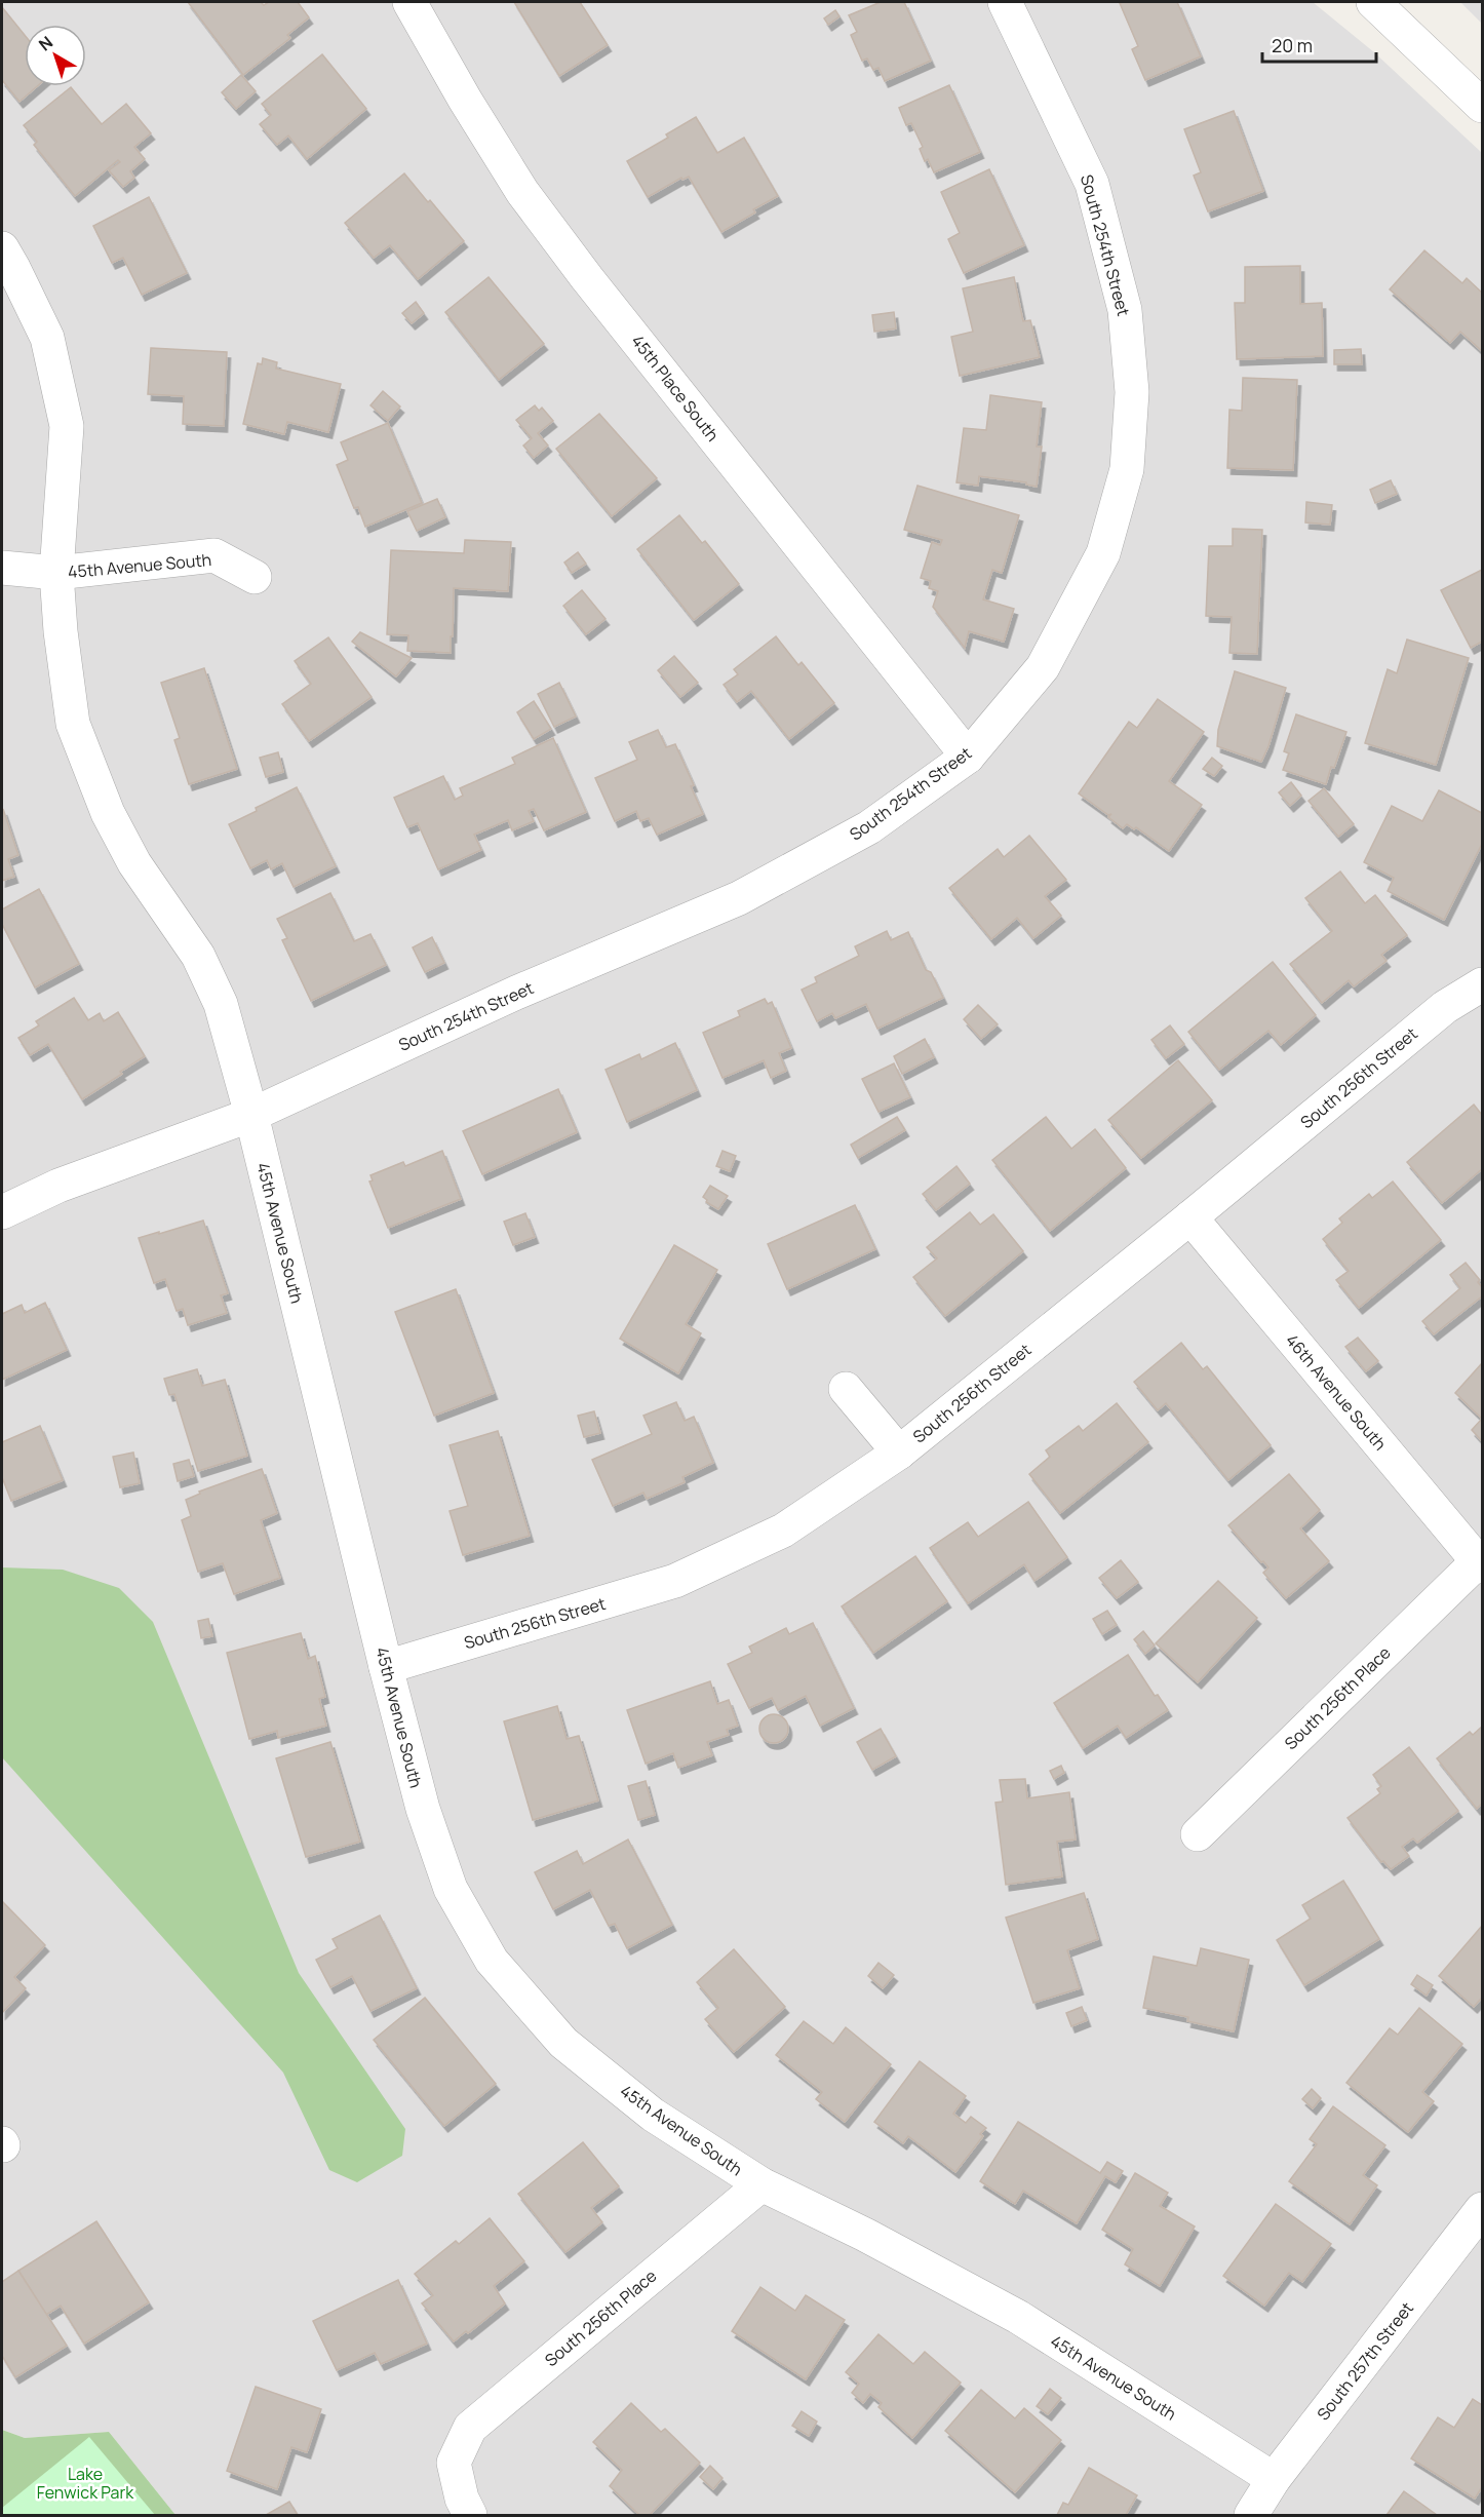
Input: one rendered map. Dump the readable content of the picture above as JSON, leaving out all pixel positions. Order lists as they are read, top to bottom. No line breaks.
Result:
{"streets":{"street":["South 254th Street","45th Place South","45th Avenue South","South 256th Street","46th Avenue South","South 256th Place","South 257th Street"]},"crossings":[["South 254th Street","45th Place South"],["South 254th Street","45th Avenue South"],["45th Avenue South","South 256th Street"],["45th Avenue South","South 256th Place"],["45th Avenue South","South 257th Street"],["South 256th Street","46th Avenue South"],["46th Avenue South","South 256th Place"]],"parks":["Lake Fenwick Park"],"scale_bar":"20 m","north":"top left"}
